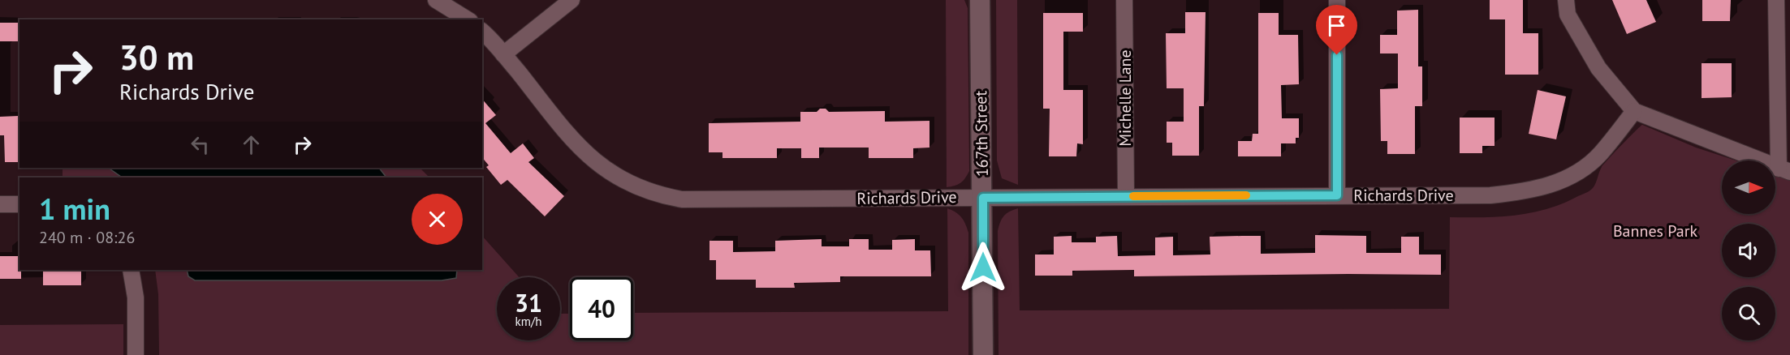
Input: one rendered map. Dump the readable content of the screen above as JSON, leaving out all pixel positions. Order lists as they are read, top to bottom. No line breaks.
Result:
{"streets":{"street":["Michelle Lane","167th Street","Richards Drive"]},"crossings":[["Michelle Lane","Richards Drive"],["167th Street","Richards Drive"]],"parks":["Bannes Park"],"north":"right","page":{"turn":["30 m","Richards Drive"],"heading":["1 min","240 m · 08:26"],"speed":"31 km/h","limit":"40"}}
